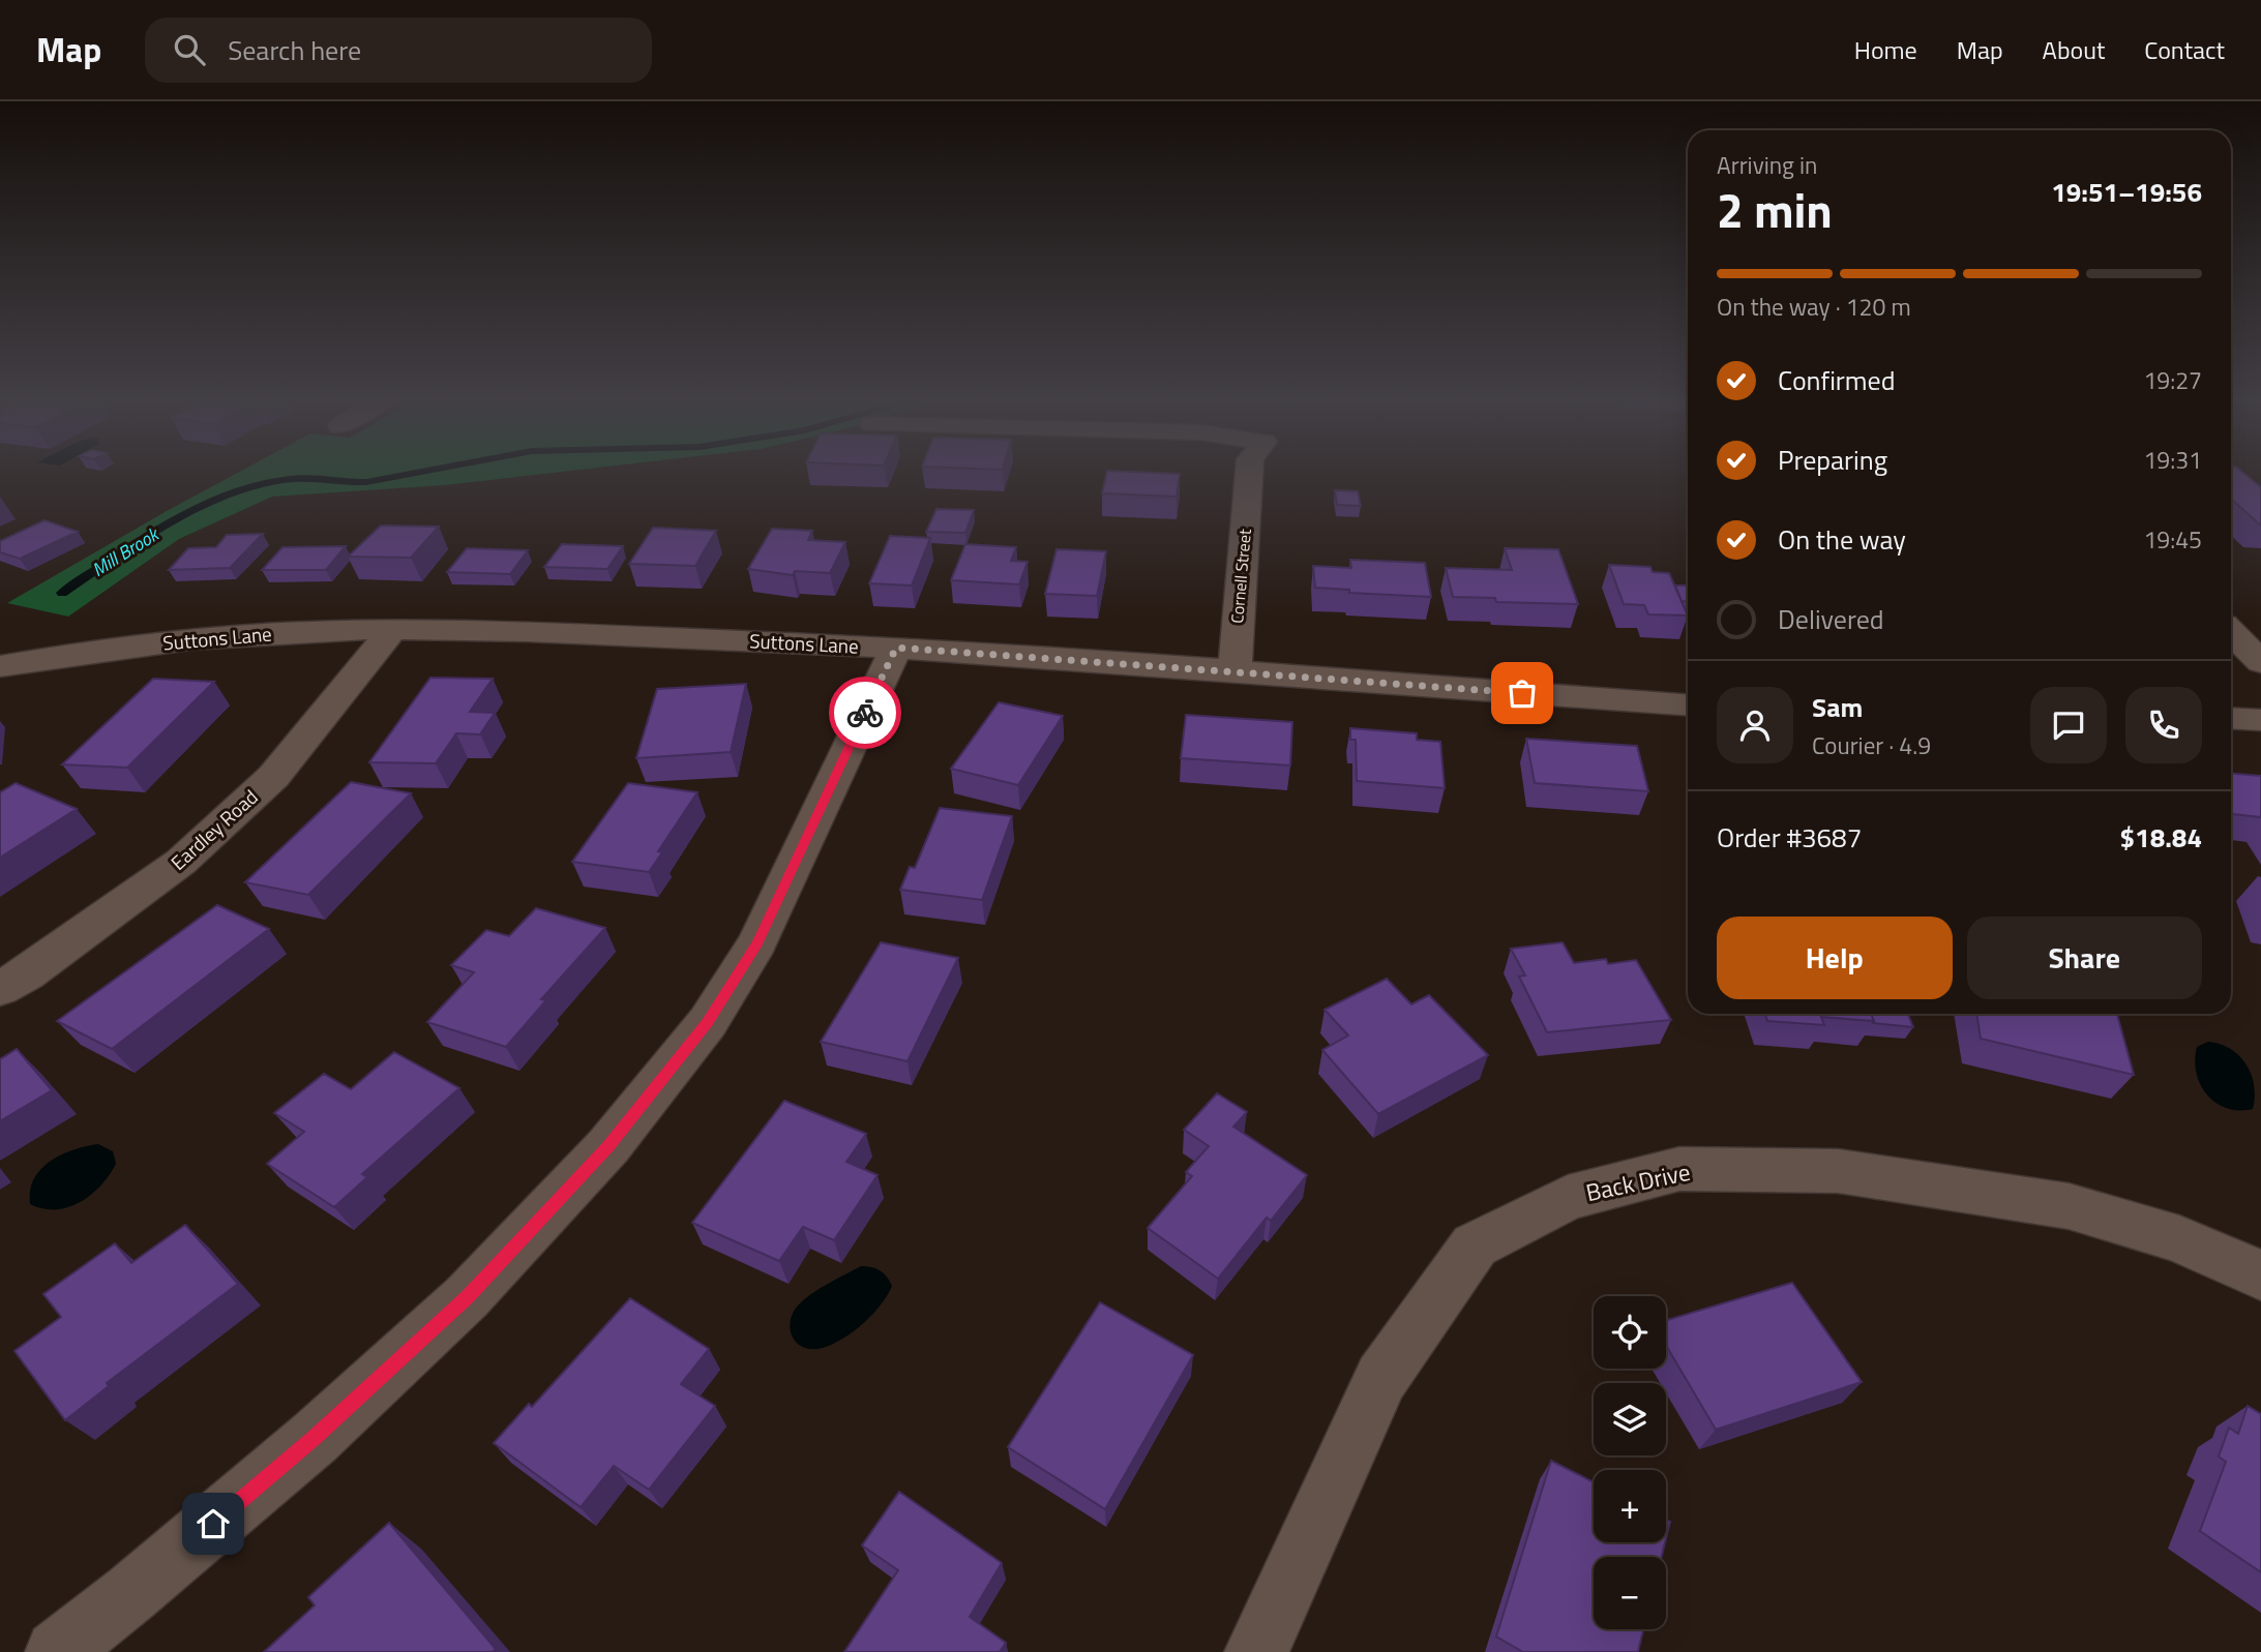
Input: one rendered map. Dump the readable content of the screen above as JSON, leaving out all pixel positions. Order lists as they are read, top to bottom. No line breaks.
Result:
{"streets":{"street":["Cornell Street","Suttons Lane","Eardley Road","Back Drive"]},"crossings":[["Cornell Street","Suttons Lane"],["Suttons Lane","Eardley Road"]],"water":["Mill Brook"],"page":{"header":"Map","search":"Search here","nav":["Home","Map","About","Contact"],"heading":["2 min","Arriving in","19:51–19:56"],"panel":["Sam","Courier · 4.9","Order #3687","$18.84"],"bar":"On the way · 120 m","list":[["Confirmed","19:27"],["Preparing","19:31"],["On the way","19:45"],"Delivered"],"buttons":["Help","Share"],"map_buttons":["+","−"]}}
